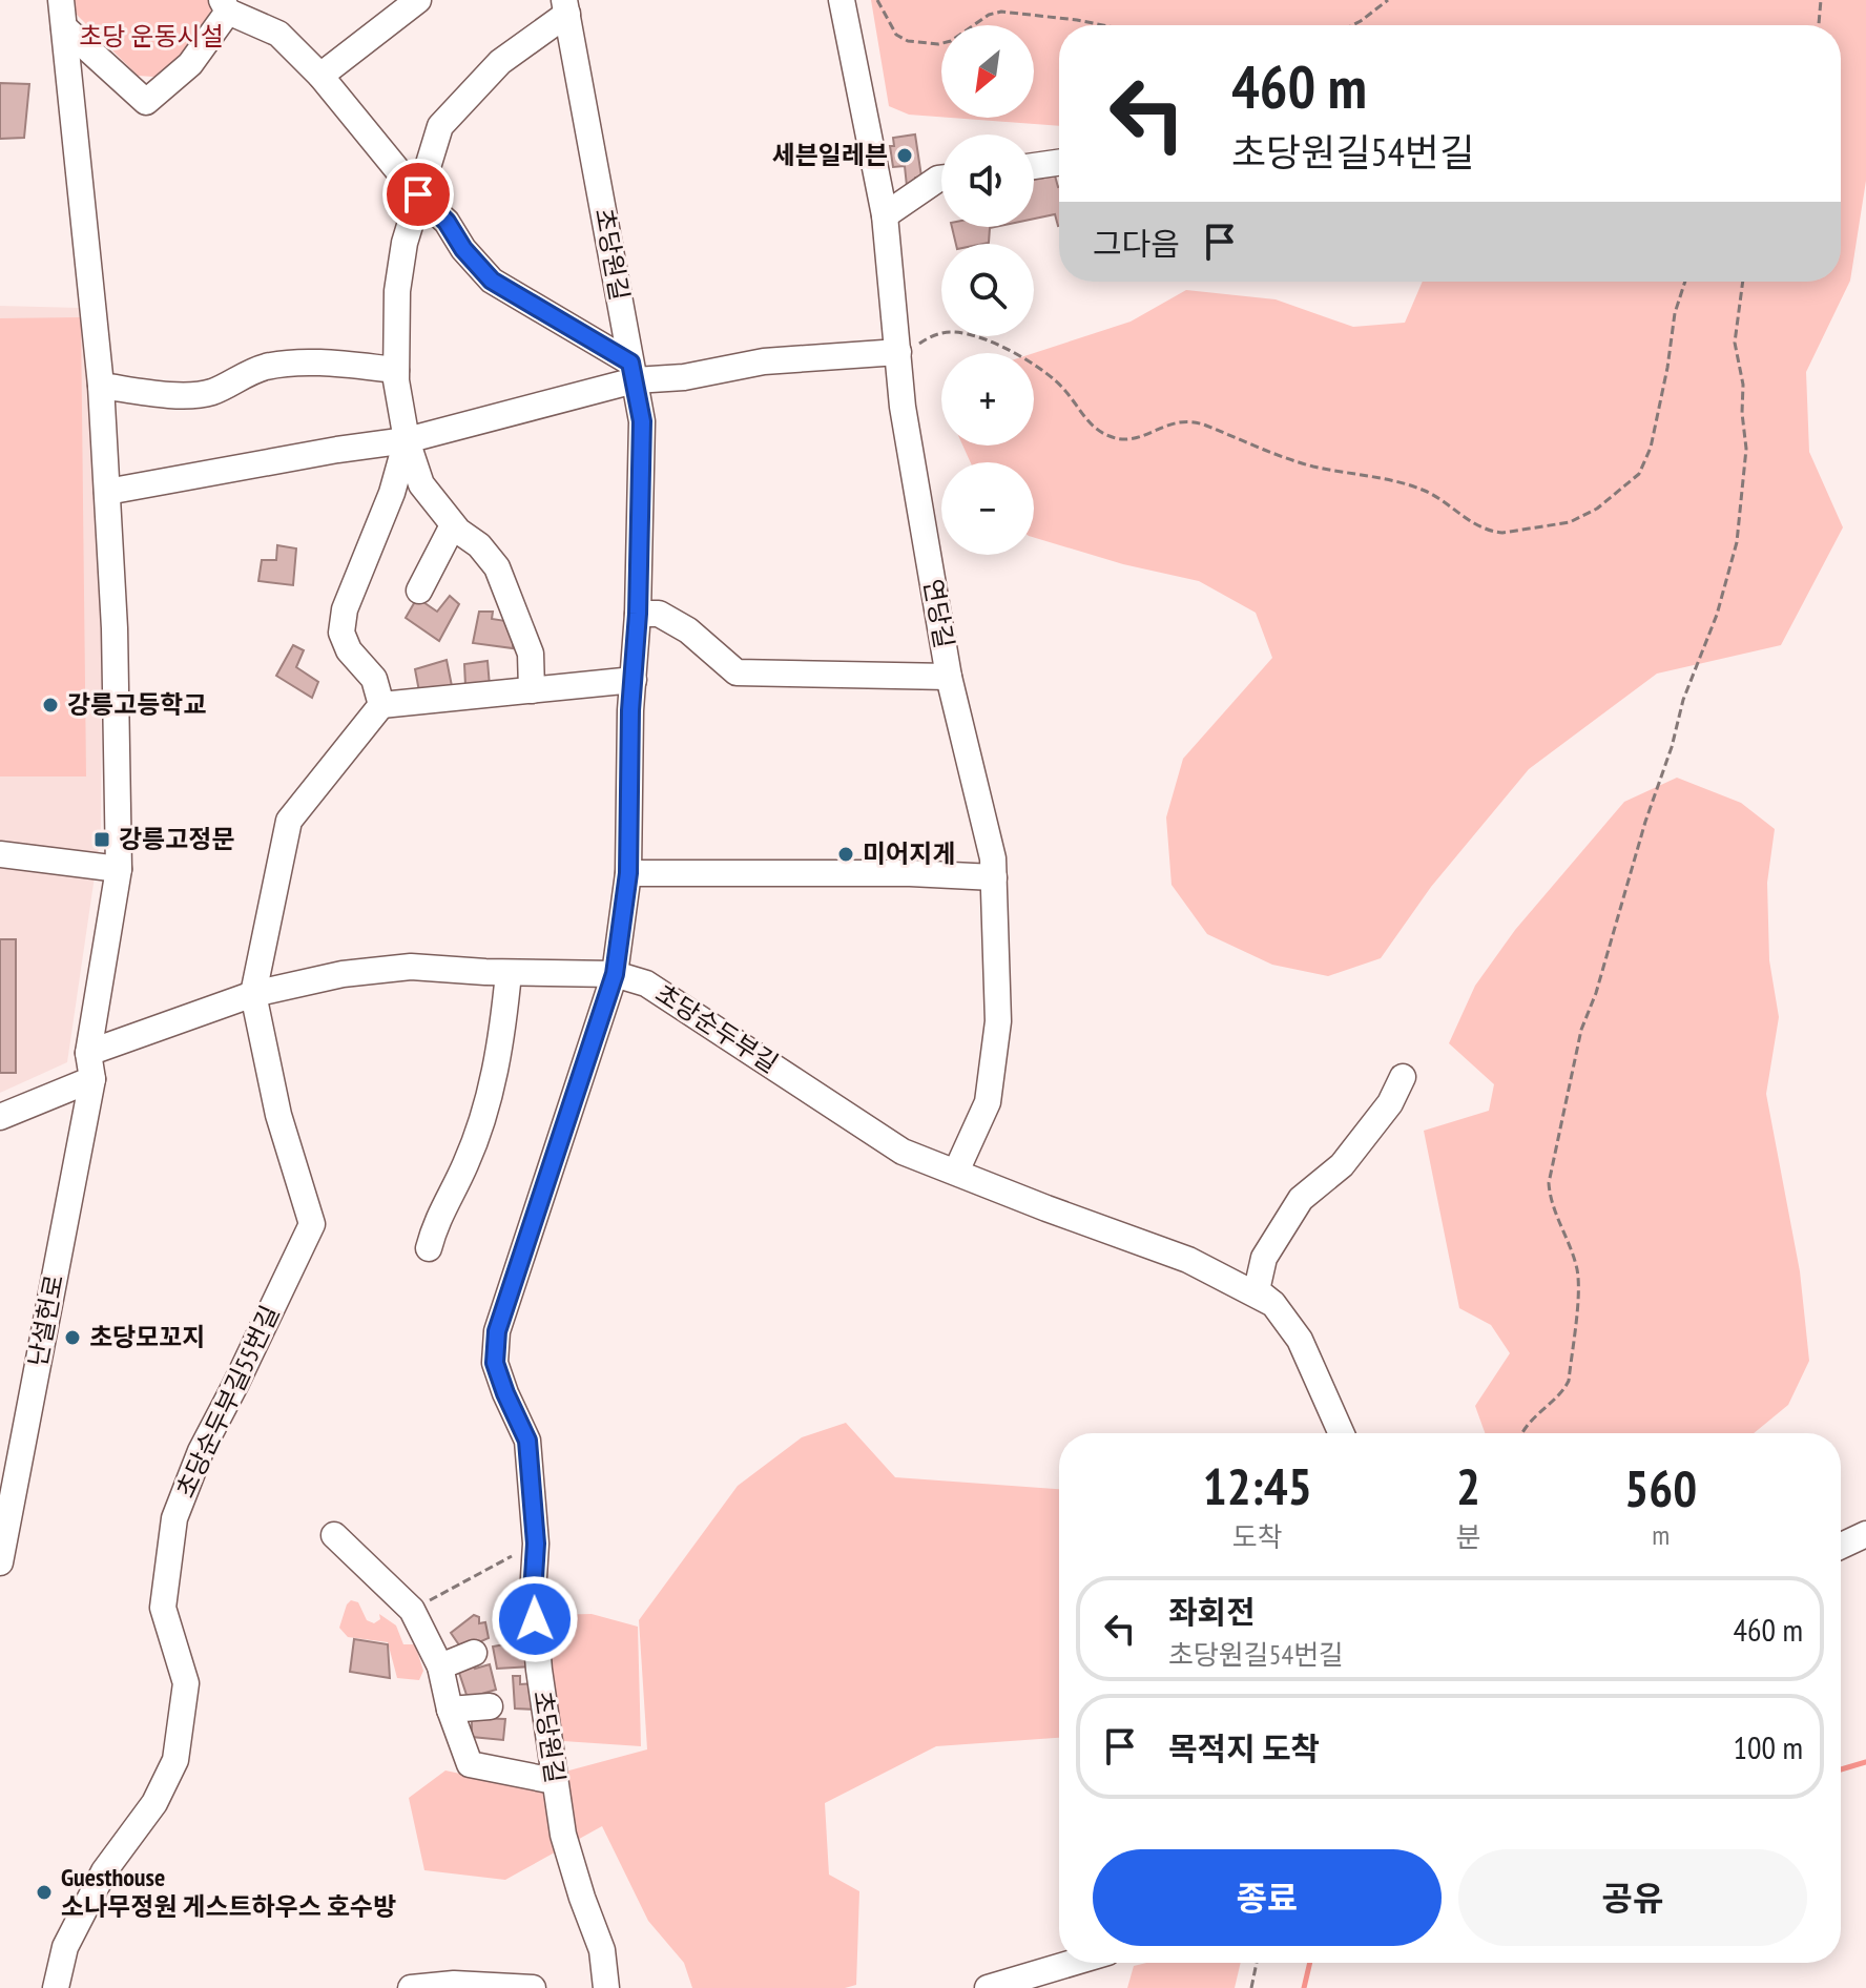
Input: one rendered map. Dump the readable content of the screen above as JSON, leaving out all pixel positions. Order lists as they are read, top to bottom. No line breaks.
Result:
{"streets":{"street":["초당원길","연당길","초당순두부길","난설헌로","초당순두부길55번길"]},"crossings":[["초당원길","초당순두부길"],["연당길","초당순두부길"],["초당순두부길","초당순두부길55번길"]],"parks":["초당 운동시설"],"places":{"other":["세븐일레븐","강릉고등학교","미어지게","초당모꼬지","Guesthouse 소나무정원 게스트하우스 호수방"],"transit":["강릉고정문"]},"north":"bottom left","page":{"map_buttons":["+","−"],"turn":["460 m","초당원길54번길"],"then":"그다음","eta":["12:45","도착","2","분","560","m"],"list":[{"name":"좌회전","note":"초당원길54번길","value":"460 m"},{"name":"목적지 도착","value":"100 m"}],"buttons":["종료","공유"]}}
